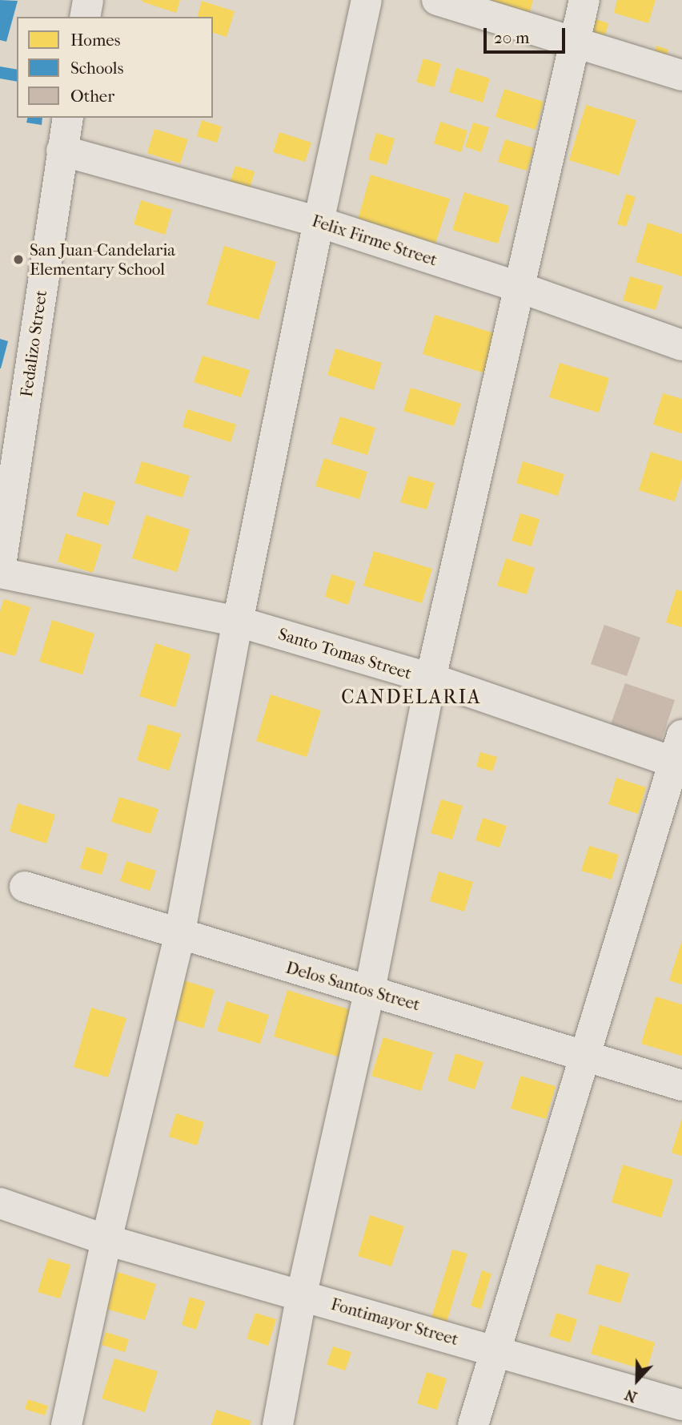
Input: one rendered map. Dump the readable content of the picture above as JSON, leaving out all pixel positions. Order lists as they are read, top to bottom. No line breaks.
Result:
{"streets":{"street":["Felix Firme Street","Fedalizo Street","Santo Tomas Street","Delos Santos Street","Fontimayor Street"]},"crossings":[["Felix Firme Street","Fedalizo Street"],["Fedalizo Street","Santo Tomas Street"]],"districts":["CANDELARIA"],"places":["San Juan-Candelaria Elementary School"],"legend":["Homes","Schools","Other"],"scale_bar":"20 m","north":"bottom"}
